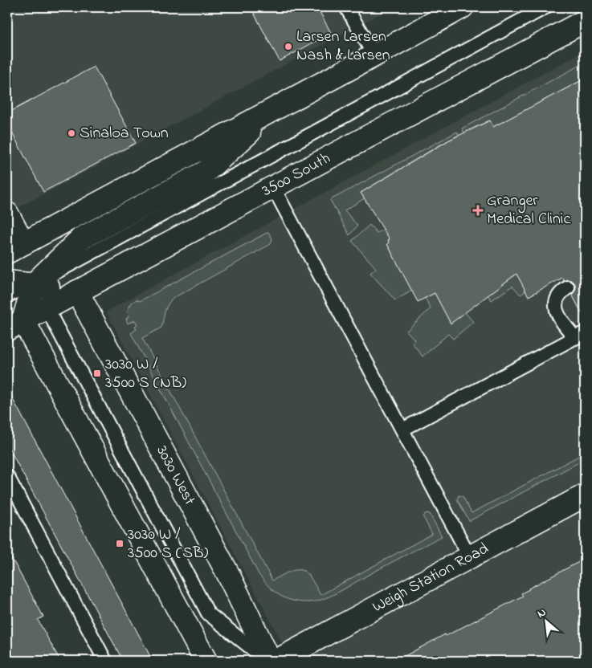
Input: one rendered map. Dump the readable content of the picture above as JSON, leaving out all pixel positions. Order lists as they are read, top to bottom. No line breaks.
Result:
{"streets":{"main road":["3500 South","3030 West","Weigh Station Road"]},"crossings":[["3500 South","3030 West"]],"places":{"other":["Larsen Larsen Nash & Larsen","Sinaloa Town"],"health":["Granger Medical Clinic"],"transit":["3030 W / 3500 S (NB)","3030 W / 3500 S (SB)"]},"north":"top left"}
